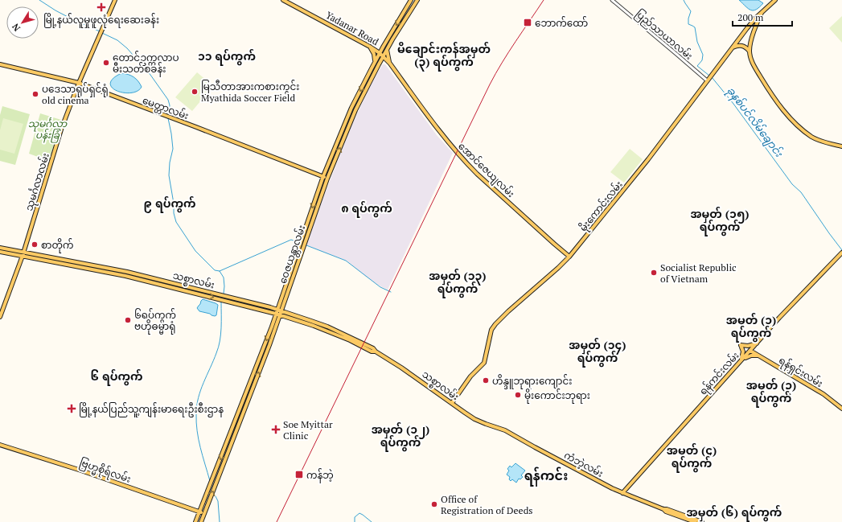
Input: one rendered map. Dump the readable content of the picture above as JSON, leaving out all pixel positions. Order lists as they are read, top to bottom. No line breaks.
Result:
{"streets":{"main road":["Yadanar Road","မေတ္တာလမ်း","အောင်ဇေယျလမ်း","သုမင်္ဂလာလမ်း","မိုးကောင်းလမ်း","ဝေဇယန္တာလမ်း","သစ္စာလမ်း","ရန်ရှင်းလမ်း","ရန်ကင်းလမ်း","ကံဘဲ့လမ်း","ဗြဟ္မစိုရ်လမ်း"],"street":["ပြည်သာယာလမ်း"]},"crossings":[["Yadanar Road","အောင်ဇေယျလမ်း"],["Yadanar Road","ဝေဇယန္တာလမ်း"],["ပြည်သာယာလမ်း","မိုးကောင်းလမ်း"],["မေတ္တာလမ်း","သုမင်္ဂလာလမ်း"],["မေတ္တာလမ်း","ဝေဇယန္တာလမ်း"],["အောင်ဇေယျလမ်း","မိုးကောင်းလမ်း"],["အောင်ဇေယျလမ်း","ဝေဇယန္တာလမ်း"],["သုမင်္ဂလာလမ်း","သစ္စာလမ်း"],["မိုးကောင်းလမ်း","သစ္စာလမ်း"],["ဝေဇယန္တာလမ်း","သစ္စာလမ်း"],["ဝေဇယန္တာလမ်း","ဗြဟ္မစိုရ်လမ်း"],["သစ္စာလမ်း","ကံဘဲ့လမ်း"],["ရန်ရှင်းလမ်း","ရန်ကင်းလမ်း"],["ရန်ကင်းလမ်း","ကံဘဲ့လမ်း"]],"districts":["မိချောင်းကန်အမှတ် (၃) ရပ်ကွက်","၁၁ ရပ်ကွက်","၉ ရပ်ကွက်","၈ ရပ်ကွက်","အမှတ် (၁၅) ရပ်ကွက်","အမှတ် (၁၃) ရပ်ကွက်","အမှတ် (၁) ရပ်ကွက်","အမှတ် (၁၄) ရပ်ကွက်","၆ ရပ်ကွက်","အမှတ် (၃) ရပ်ကွက်","အမှတ် (၁၂) ရပ်ကွက်","အမှတ် (၄) ရပ်ကွက်","ရန်ကင်း","အမှတ် (၆) ရပ်ကွက်"],"water":["ခုနစ်ပင်လိမ်ချောင်း"],"parks":["သုမင်္ဂလာ ပန်းခြံ"],"places":{"health":["မြို့နယ်လူမှုဖူလုံရေးဆေးခန်း","မြို့နယ်ပြည်သူ့ကျန်းမာရေးဦးစီးဌာန","Soe Myittar Clinic"],"transit":["ဘောက်ထော်","ကန်ဘဲ့"],"other":["တောင်ဥက္ကလာပ မီးသတ်စခန်း","မြသီတာအားကစားကွင်း Myathida Soccer Field","ပဒေသာရုပ်ရှင်ရုံ old cinema","စာတိုက်","Socialist Republic of Vietnam","၆ရပ်ကွက် ဗဟိုဓမ္မာရုံ","ဟိန္ဒူဘုရားကျောင်း","မိုးကောင်းဘုရား","Office of Registration of Deeds"]},"scale_bar":"200 m","north":"bottom left"}
